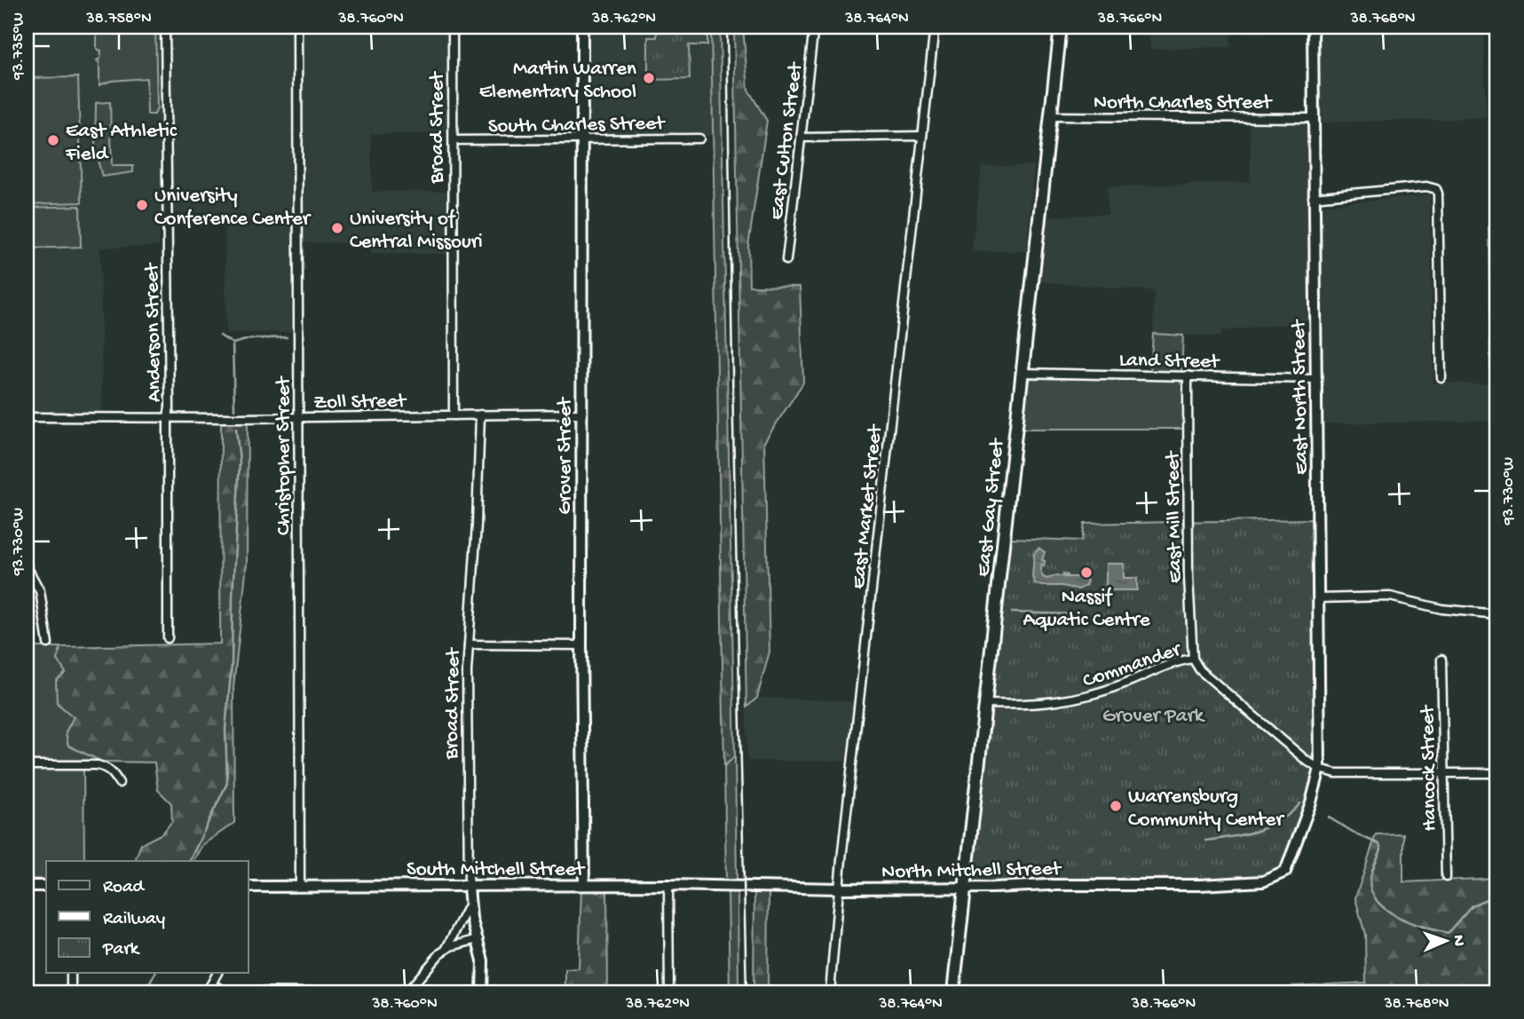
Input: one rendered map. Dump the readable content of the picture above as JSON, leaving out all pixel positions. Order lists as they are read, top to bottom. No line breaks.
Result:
{"streets":{"main road":["East Gay Street"],"street":["North Charles Street","South Charles Street","Broad Street","East Culton Street","Anderson Street","Land Street","East North Street","Zoll Street","Christopher Street","Grover Street","East Market Street","East Mill Street","Commander","Hancock Street","South Mitchell Street","North Mitchell Street"]},"crossings":[["North Charles Street","East North Street"],["North Charles Street","East Gay Street"],["South Charles Street","Broad Street"],["South Charles Street","Grover Street"],["Broad Street","Zoll Street"],["Broad Street","South Mitchell Street"],["Anderson Street","Zoll Street"],["Land Street","East North Street"],["Land Street","East Gay Street"],["Land Street","East Mill Street"],["East North Street","Commander"],["East North Street","North Mitchell Street"],["Zoll Street","Christopher Street"],["Zoll Street","Grover Street"],["Christopher Street","South Mitchell Street"],["Grover Street","South Mitchell Street"],["East Market Street","North Mitchell Street"],["East Gay Street","Commander"],["East Gay Street","North Mitchell Street"],["East Mill Street","Commander"],["South Mitchell Street","North Mitchell Street"]],"parks":["Grover Park"],"places":["Martin Warren Elementary School","East Athletic Field","University Conference Center","University of Central Missouri","Nassif Aquatic Centre","Warrensburg Community Center"],"legend":["Road","Railway","Park"],"north":"right","coordinates":["38.758°N","38.760°N","38.762°N","38.764°N","38.766°N","38.768°N","93.735°W","93.730°W"]}
